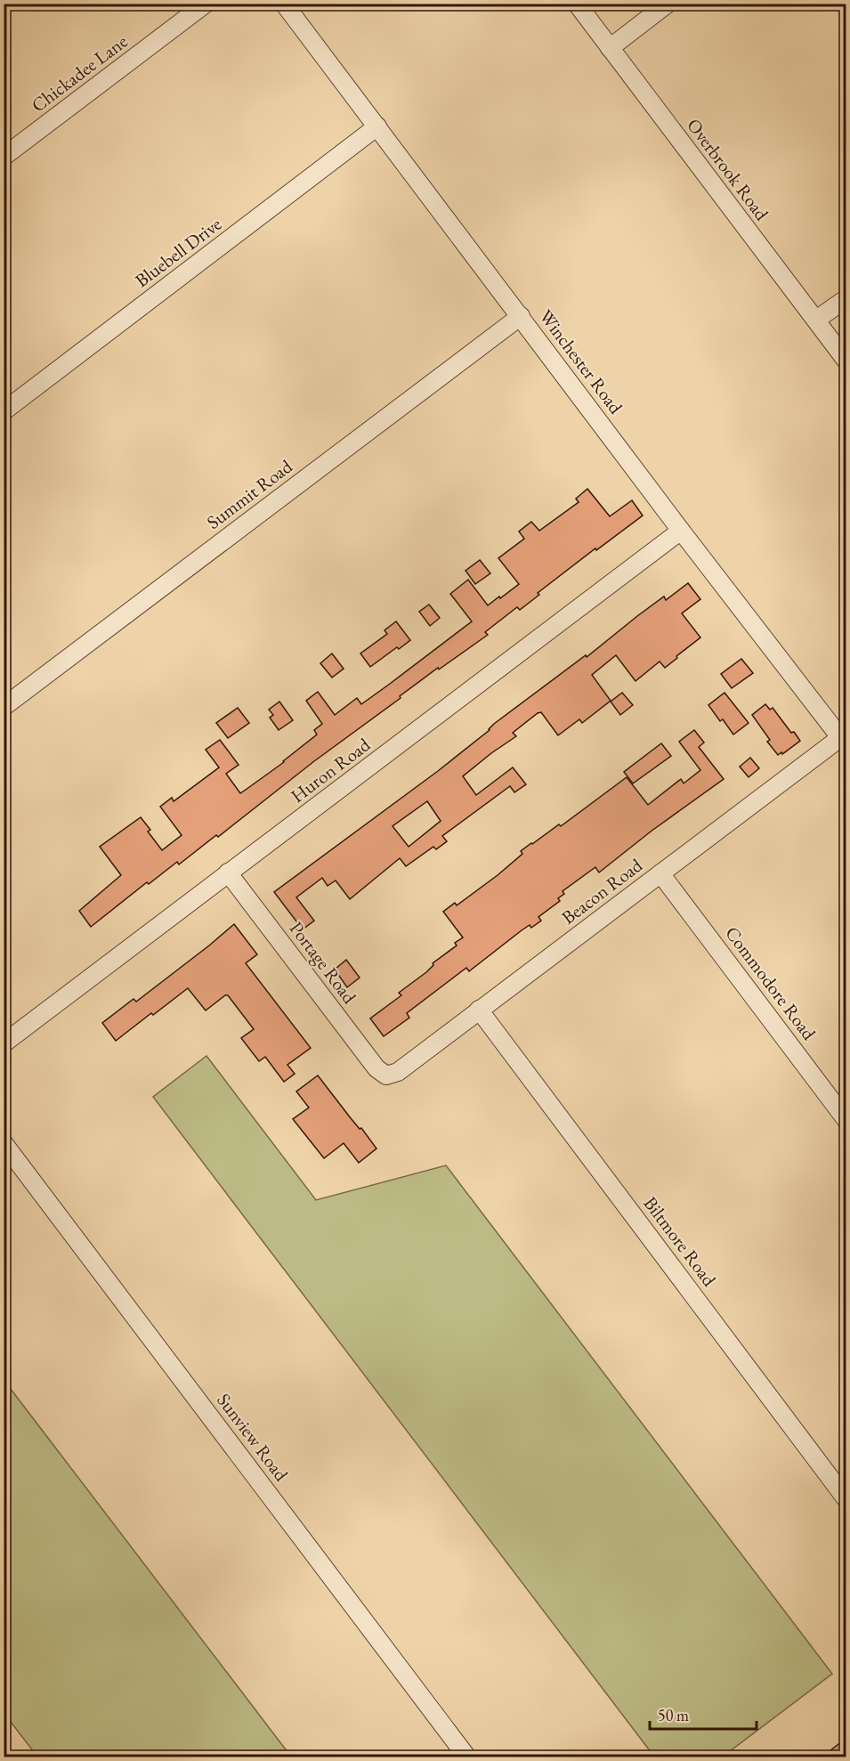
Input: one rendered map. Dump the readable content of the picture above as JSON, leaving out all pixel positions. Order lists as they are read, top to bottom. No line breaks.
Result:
{"streets":{"street":["Chickadee Lane","Overbrook Road","Bluebell Drive","Winchester Road","Summit Road","Huron Road","Beacon Road","Portage Road","Commodore Road","Biltmore Road","Sunview Road"]},"crossings":[["Bluebell Drive","Winchester Road"],["Winchester Road","Summit Road"],["Winchester Road","Huron Road"],["Winchester Road","Beacon Road"],["Huron Road","Portage Road"],["Beacon Road","Portage Road"],["Beacon Road","Commodore Road"],["Beacon Road","Biltmore Road"]],"scale_bar":"50 m"}
